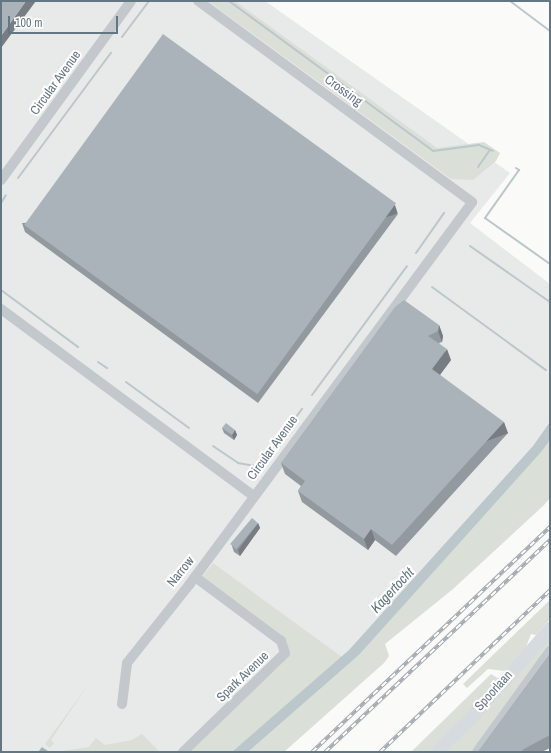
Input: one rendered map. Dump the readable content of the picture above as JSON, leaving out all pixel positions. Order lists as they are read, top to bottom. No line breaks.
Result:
{"streets":{"main road":["Spoorlaan"],"street":["Circular Avenue","Crossing","Narrow","Spark Avenue"]},"crossings":[["Circular Avenue","Crossing"],["Circular Avenue","Narrow"],["Narrow","Spark Avenue"]],"water":["Kagertocht"],"scale_bar":"100 m"}
